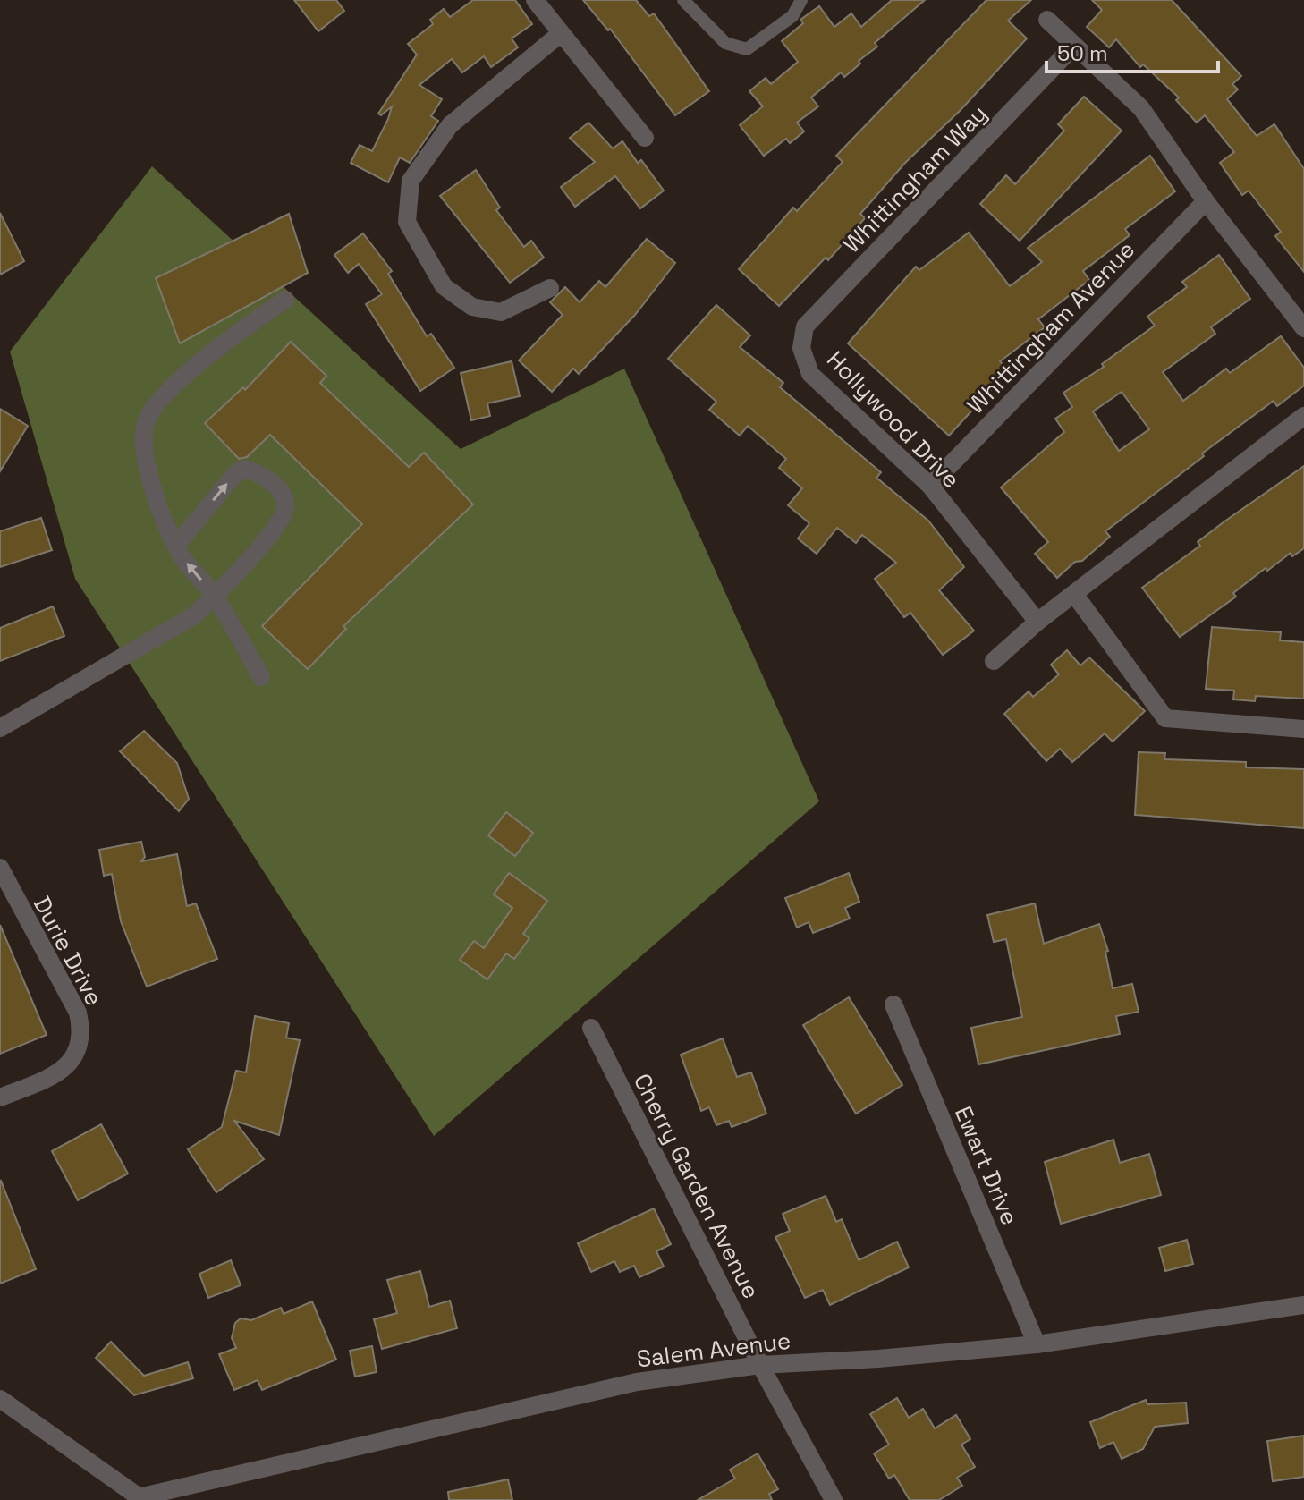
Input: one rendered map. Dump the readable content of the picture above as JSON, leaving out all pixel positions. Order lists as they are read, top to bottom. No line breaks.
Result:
{"streets":{"street":["Whittingham Way","Whittingham Avenue","Hollywood Drive","Durie Drive","Ewart Drive","Cherry Garden Avenue","Salem Avenue"]},"crossings":[["Whittingham Way","Hollywood Drive"],["Whittingham Avenue","Hollywood Drive"],["Ewart Drive","Salem Avenue"],["Cherry Garden Avenue","Salem Avenue"]],"scale_bar":"50 m"}
